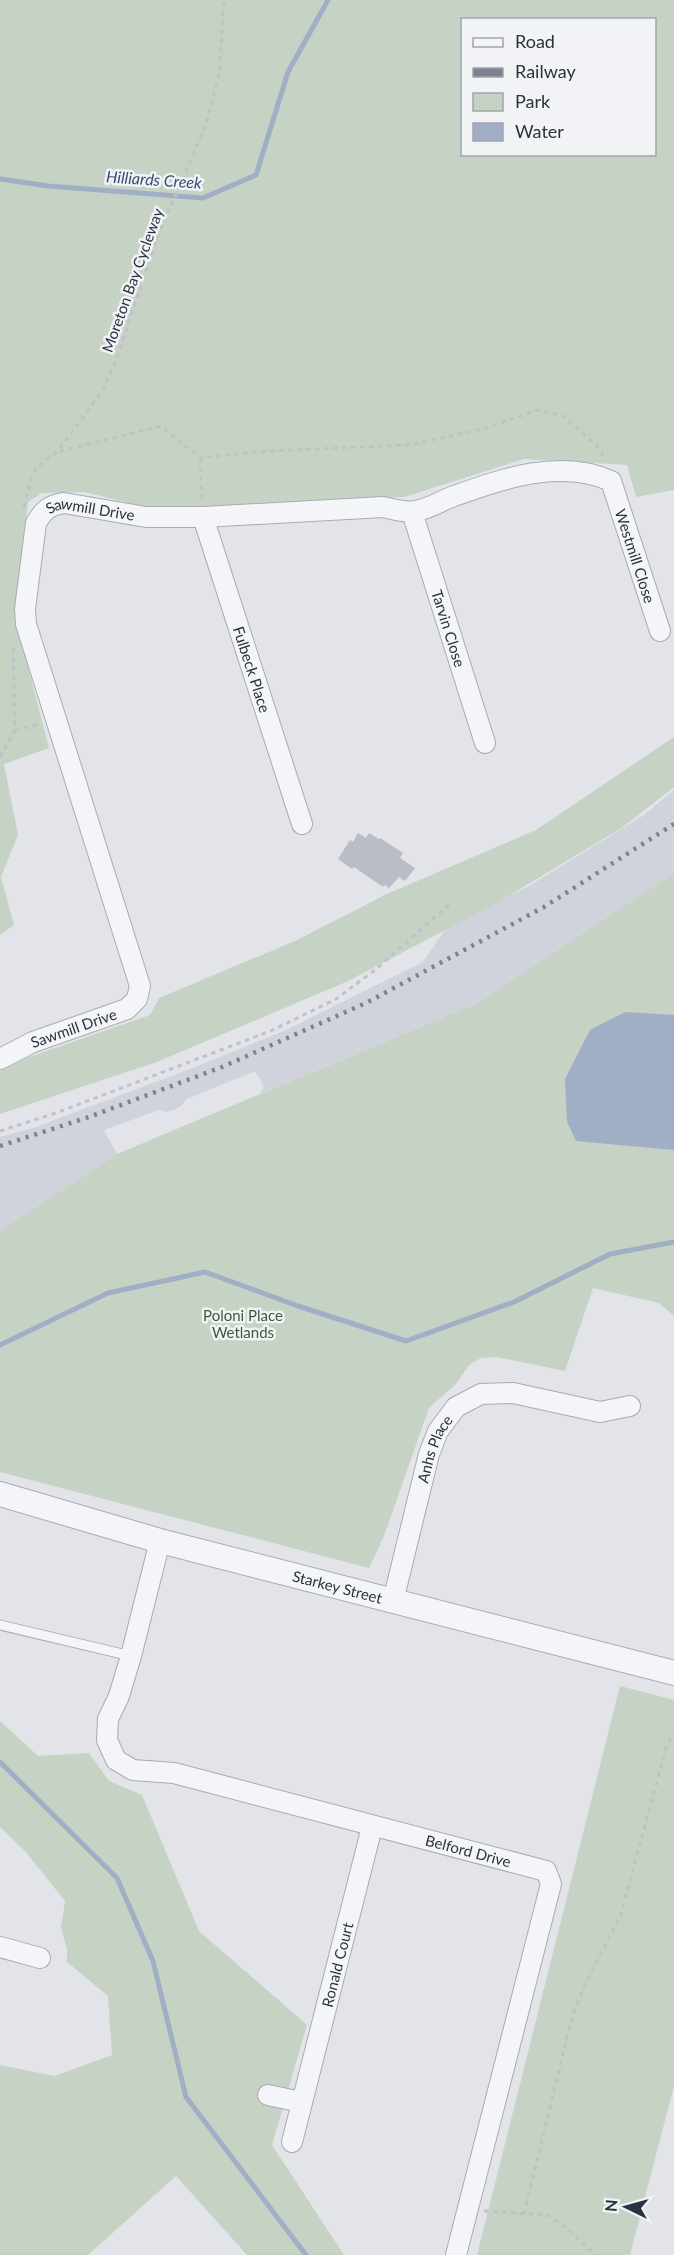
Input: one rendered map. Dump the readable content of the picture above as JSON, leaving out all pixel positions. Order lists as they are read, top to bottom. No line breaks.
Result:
{"streets":{"street":["Sawmill Drive","Westmill Close","Tarvin Close","Fulbeck Place","Anhs Place","Starkey Street","Belford Drive","Ronald Court"],"path":["Moreton Bay Cycleway"]},"crossings":[["Sawmill Drive","Westmill Close"],["Sawmill Drive","Tarvin Close"],["Sawmill Drive","Fulbeck Place"],["Anhs Place","Starkey Street"],["Starkey Street","Belford Drive"],["Belford Drive","Ronald Court"]],"water":["Hilliards Creek"],"parks":["Poloni Place Wetlands"],"legend":["Road","Railway","Park","Water"],"north":"left"}
